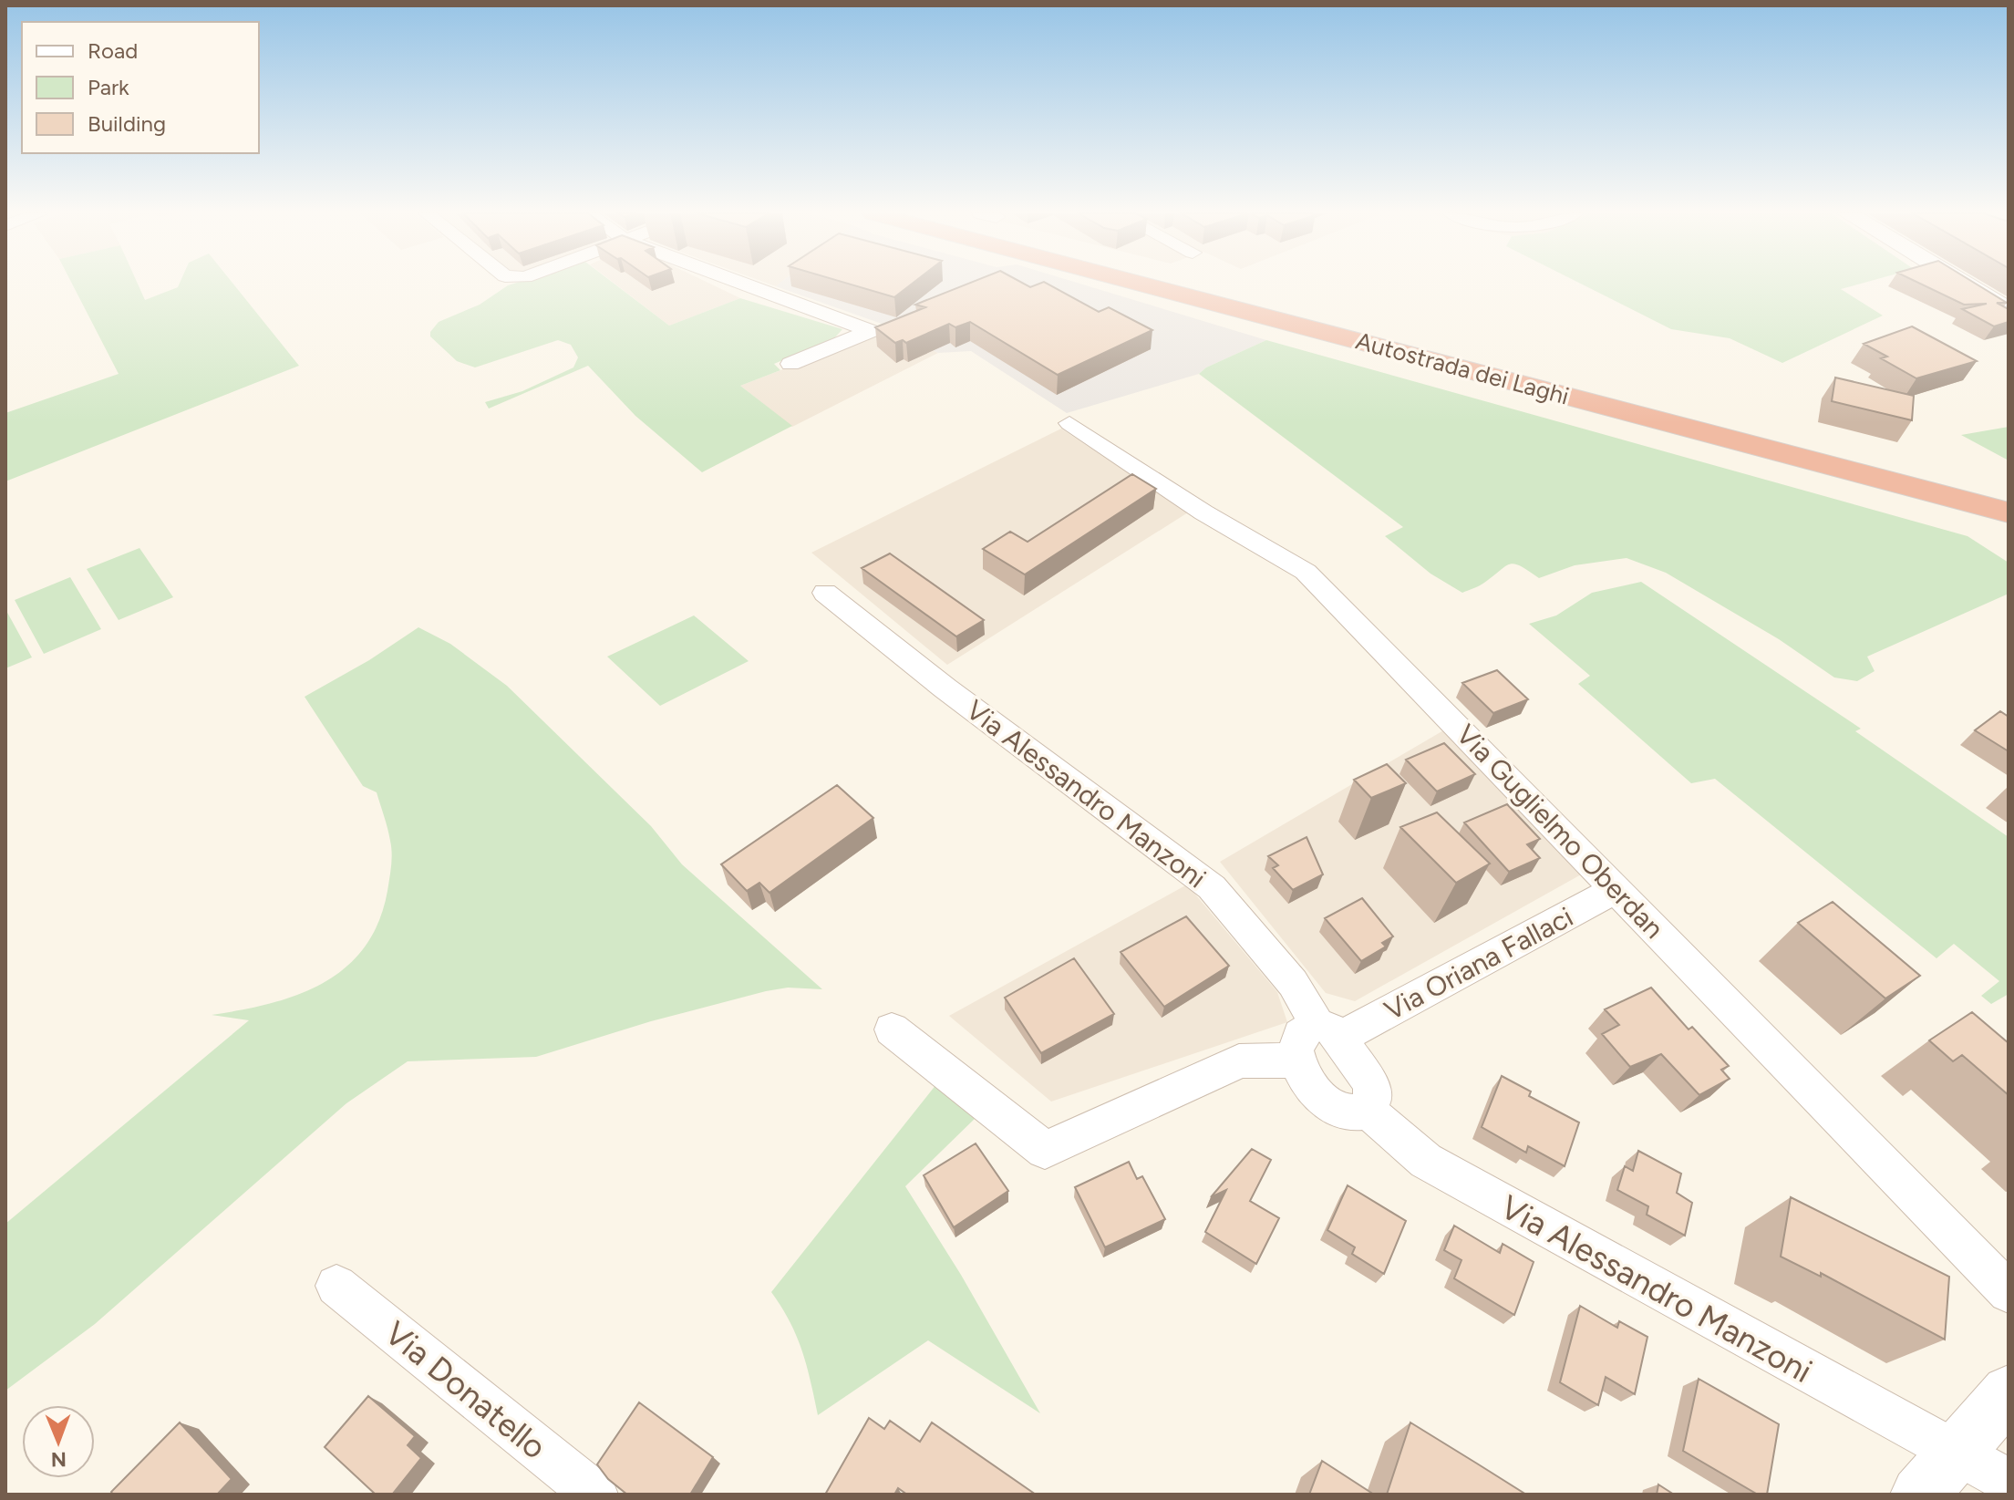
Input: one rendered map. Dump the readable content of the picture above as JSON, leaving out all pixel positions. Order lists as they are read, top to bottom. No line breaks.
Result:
{"streets":{"highway":["Autostrada dei Laghi"],"street":["Via Alessandro Manzoni","Via Guglielmo Oberdan","Via Oriana Fallaci","Via Donatello"]},"crossings":[["Via Alessandro Manzoni","Via Oriana Fallaci"],["Via Guglielmo Oberdan","Via Oriana Fallaci"]],"legend":["Road","Park","Building"],"north":"bottom"}
